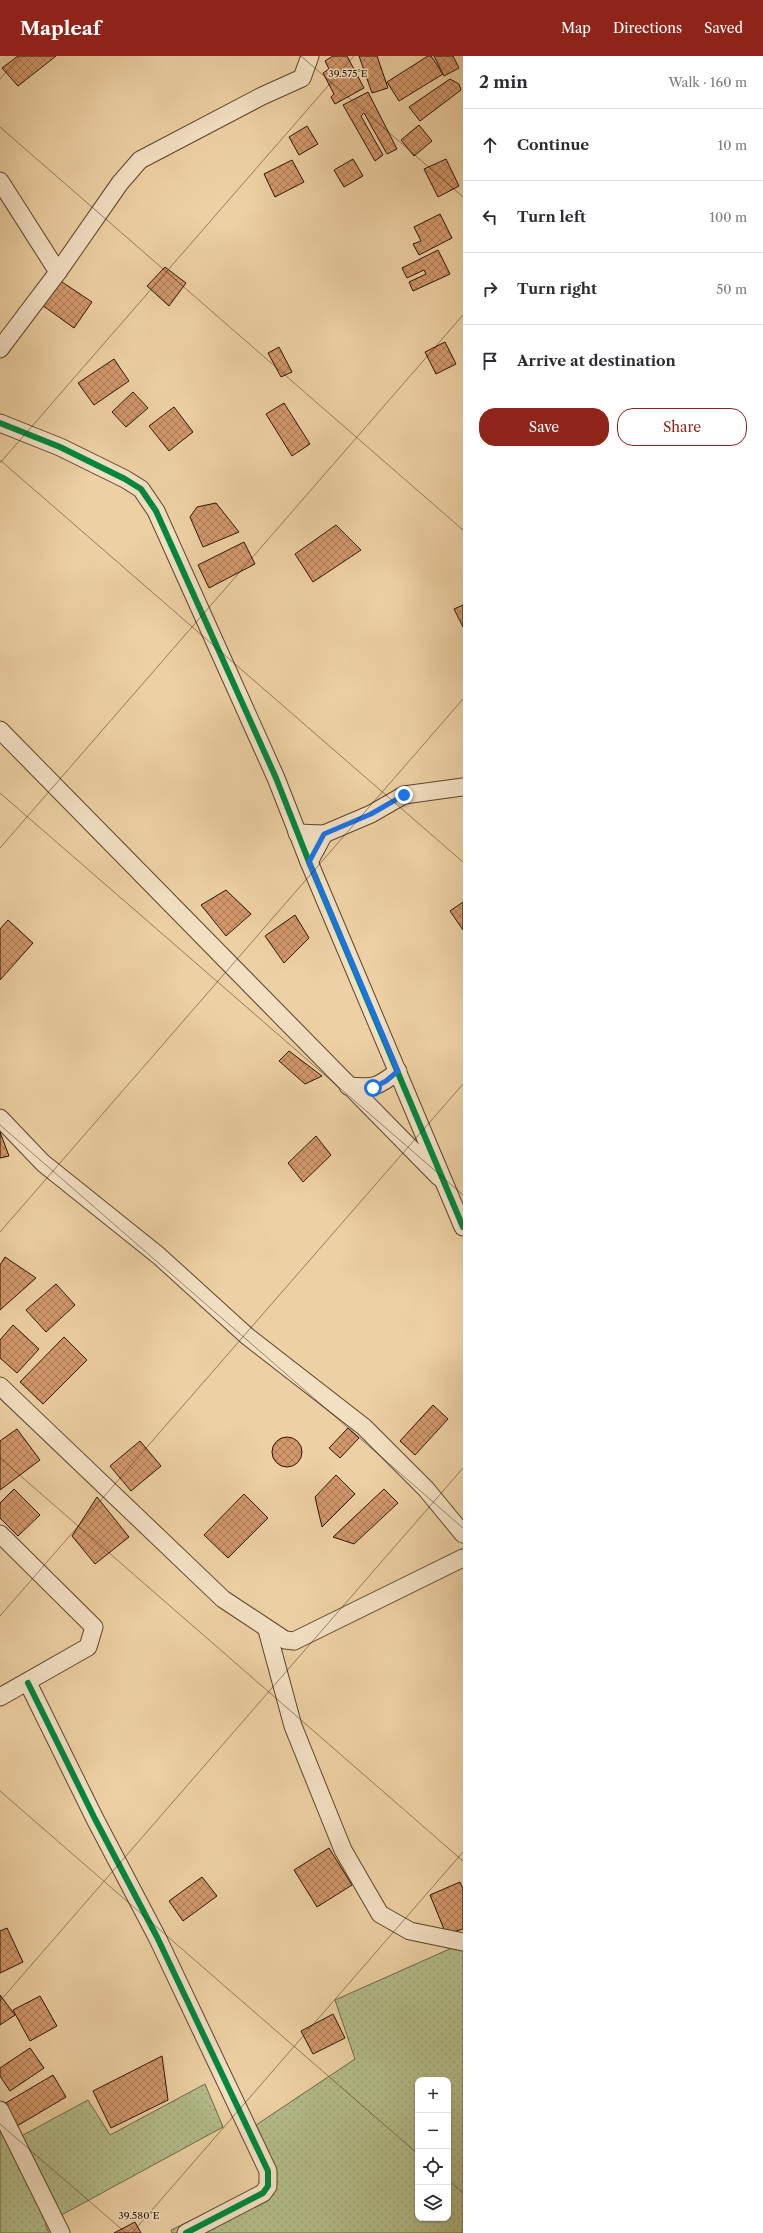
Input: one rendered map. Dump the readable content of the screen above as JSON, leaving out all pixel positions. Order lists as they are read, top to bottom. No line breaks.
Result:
{"page":{"header":"Mapleaf","nav":["Map","Directions","Saved"],"heading":["2 min","Walk · 160 m"],"list":[["Continue","10 m"],["Turn left","100 m"],["Turn right","50 m"],"Arrive at destination"],"buttons":["Save","Share"],"map_buttons":["+","−"]},"coordinates":["39.575°E","39.580°E"]}
